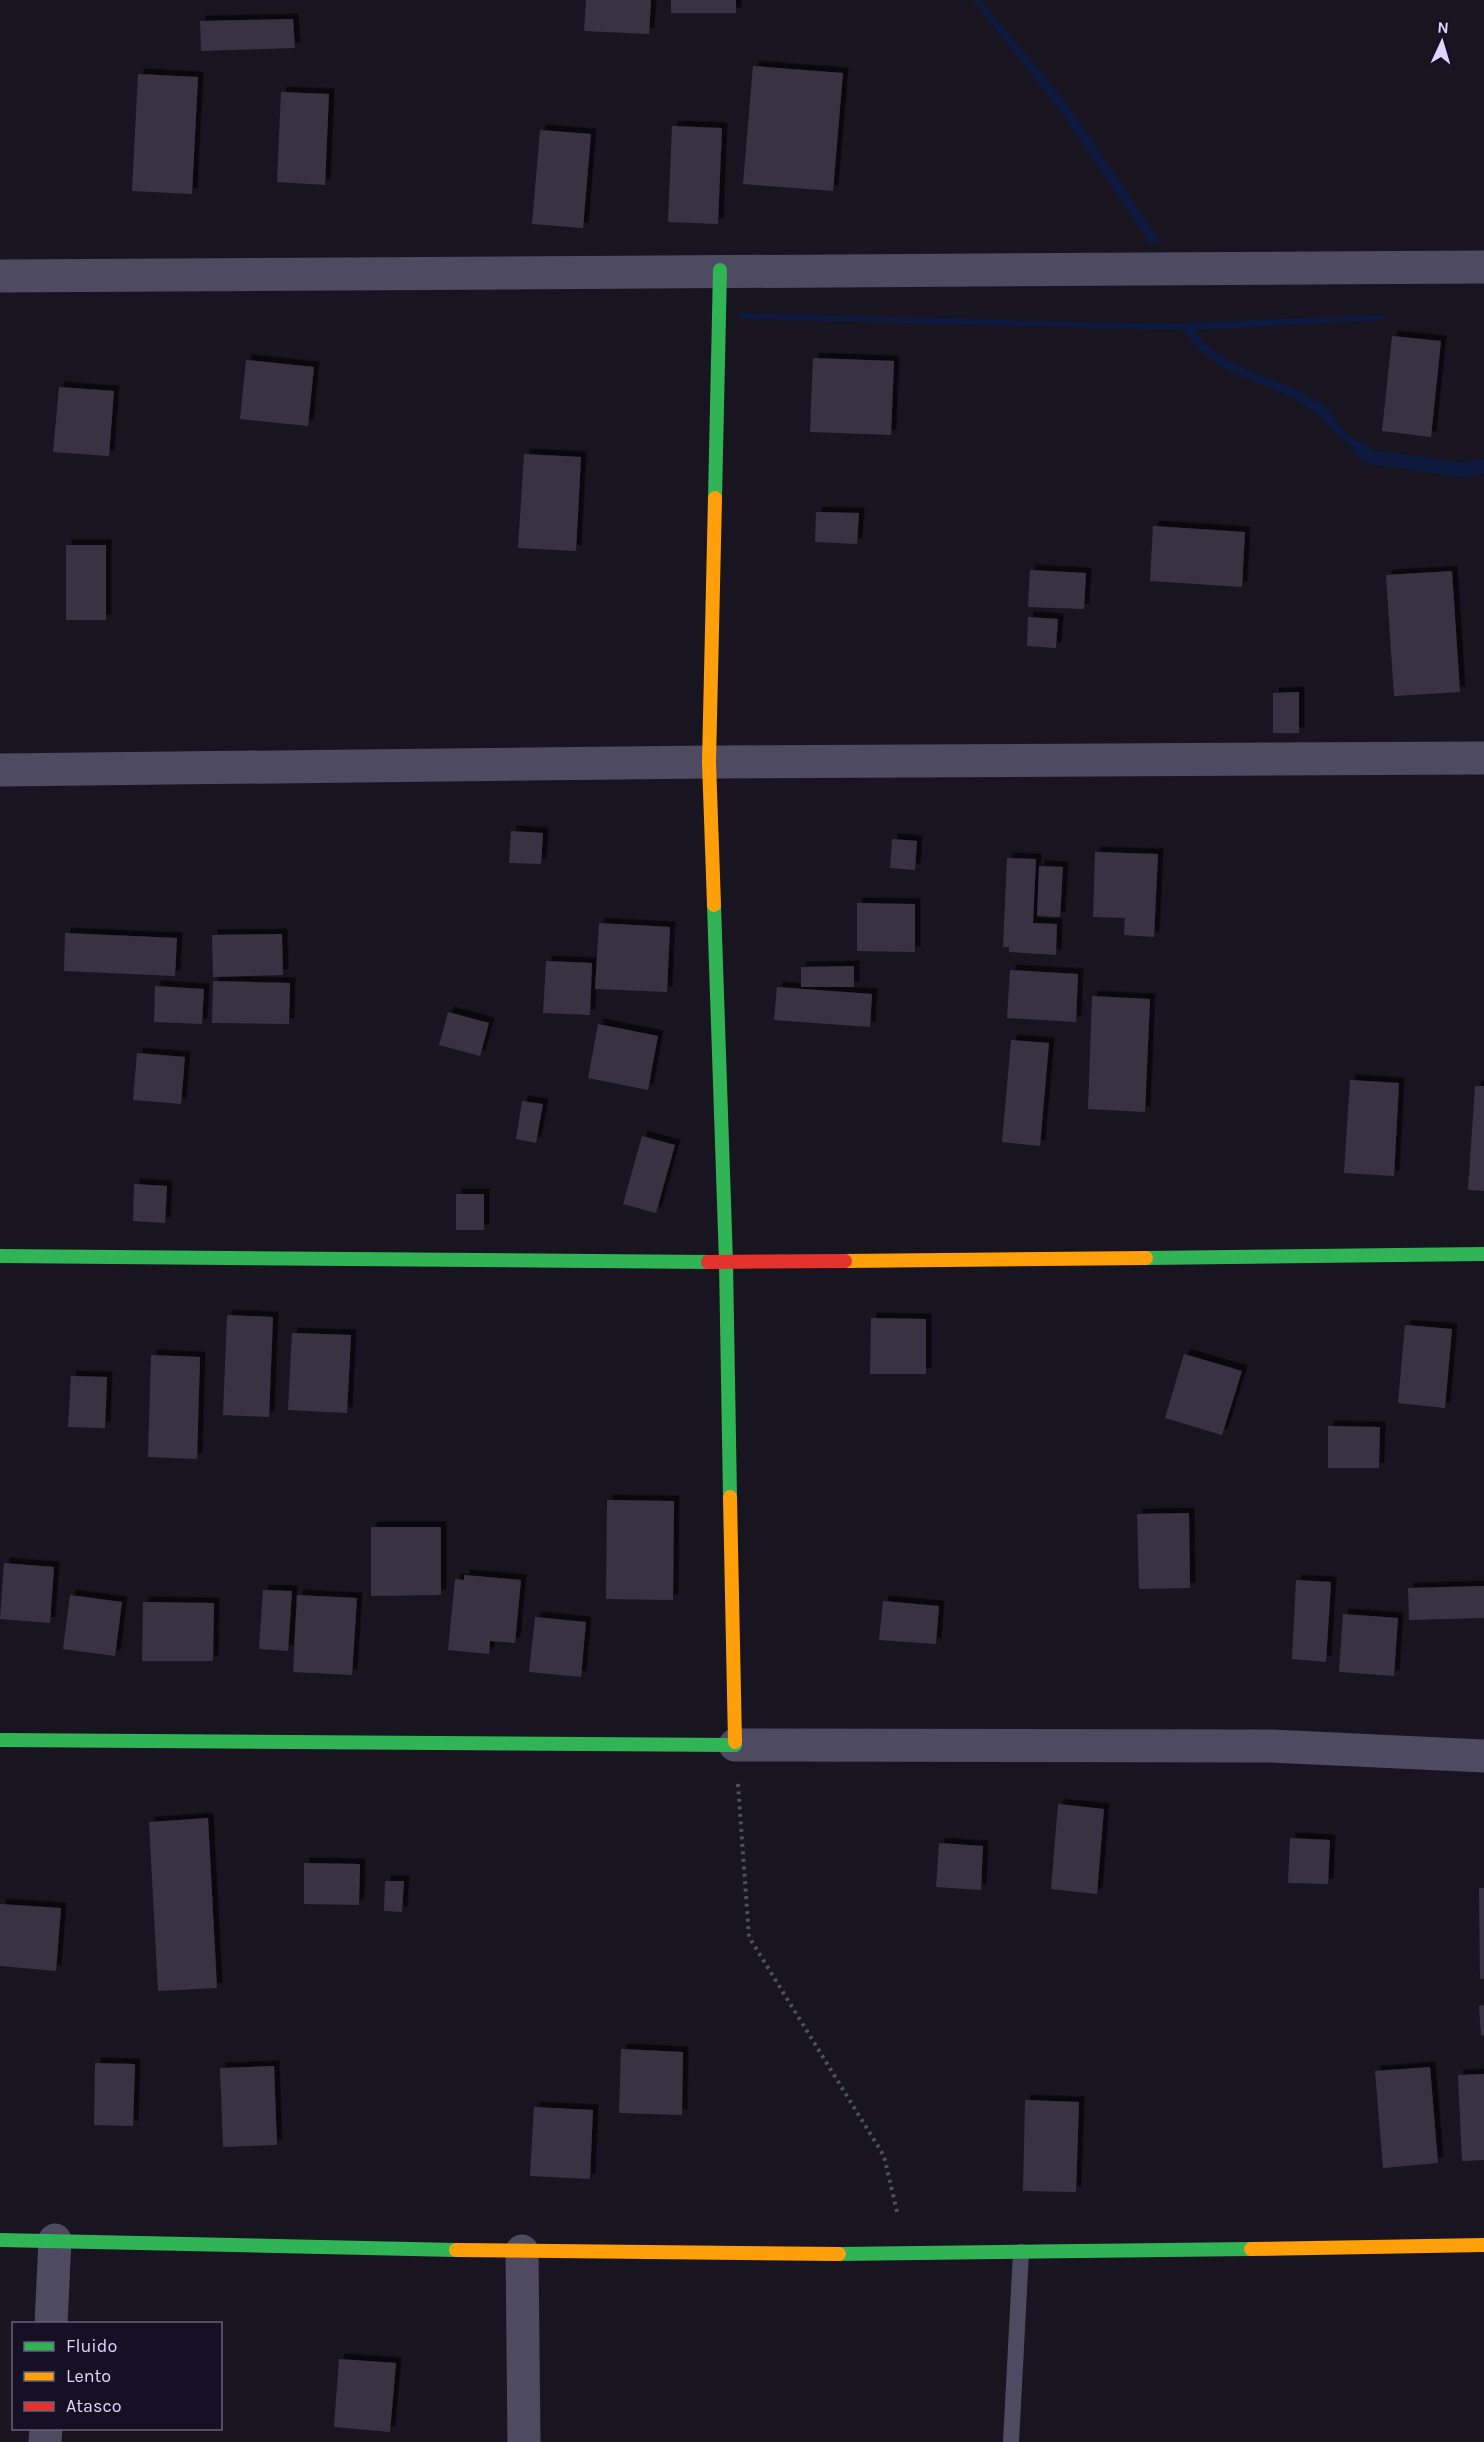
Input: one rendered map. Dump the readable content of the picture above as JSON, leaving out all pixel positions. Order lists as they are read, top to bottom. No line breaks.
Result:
{"legend":["Fluido","Lento","Atasco"],"north":"top"}
